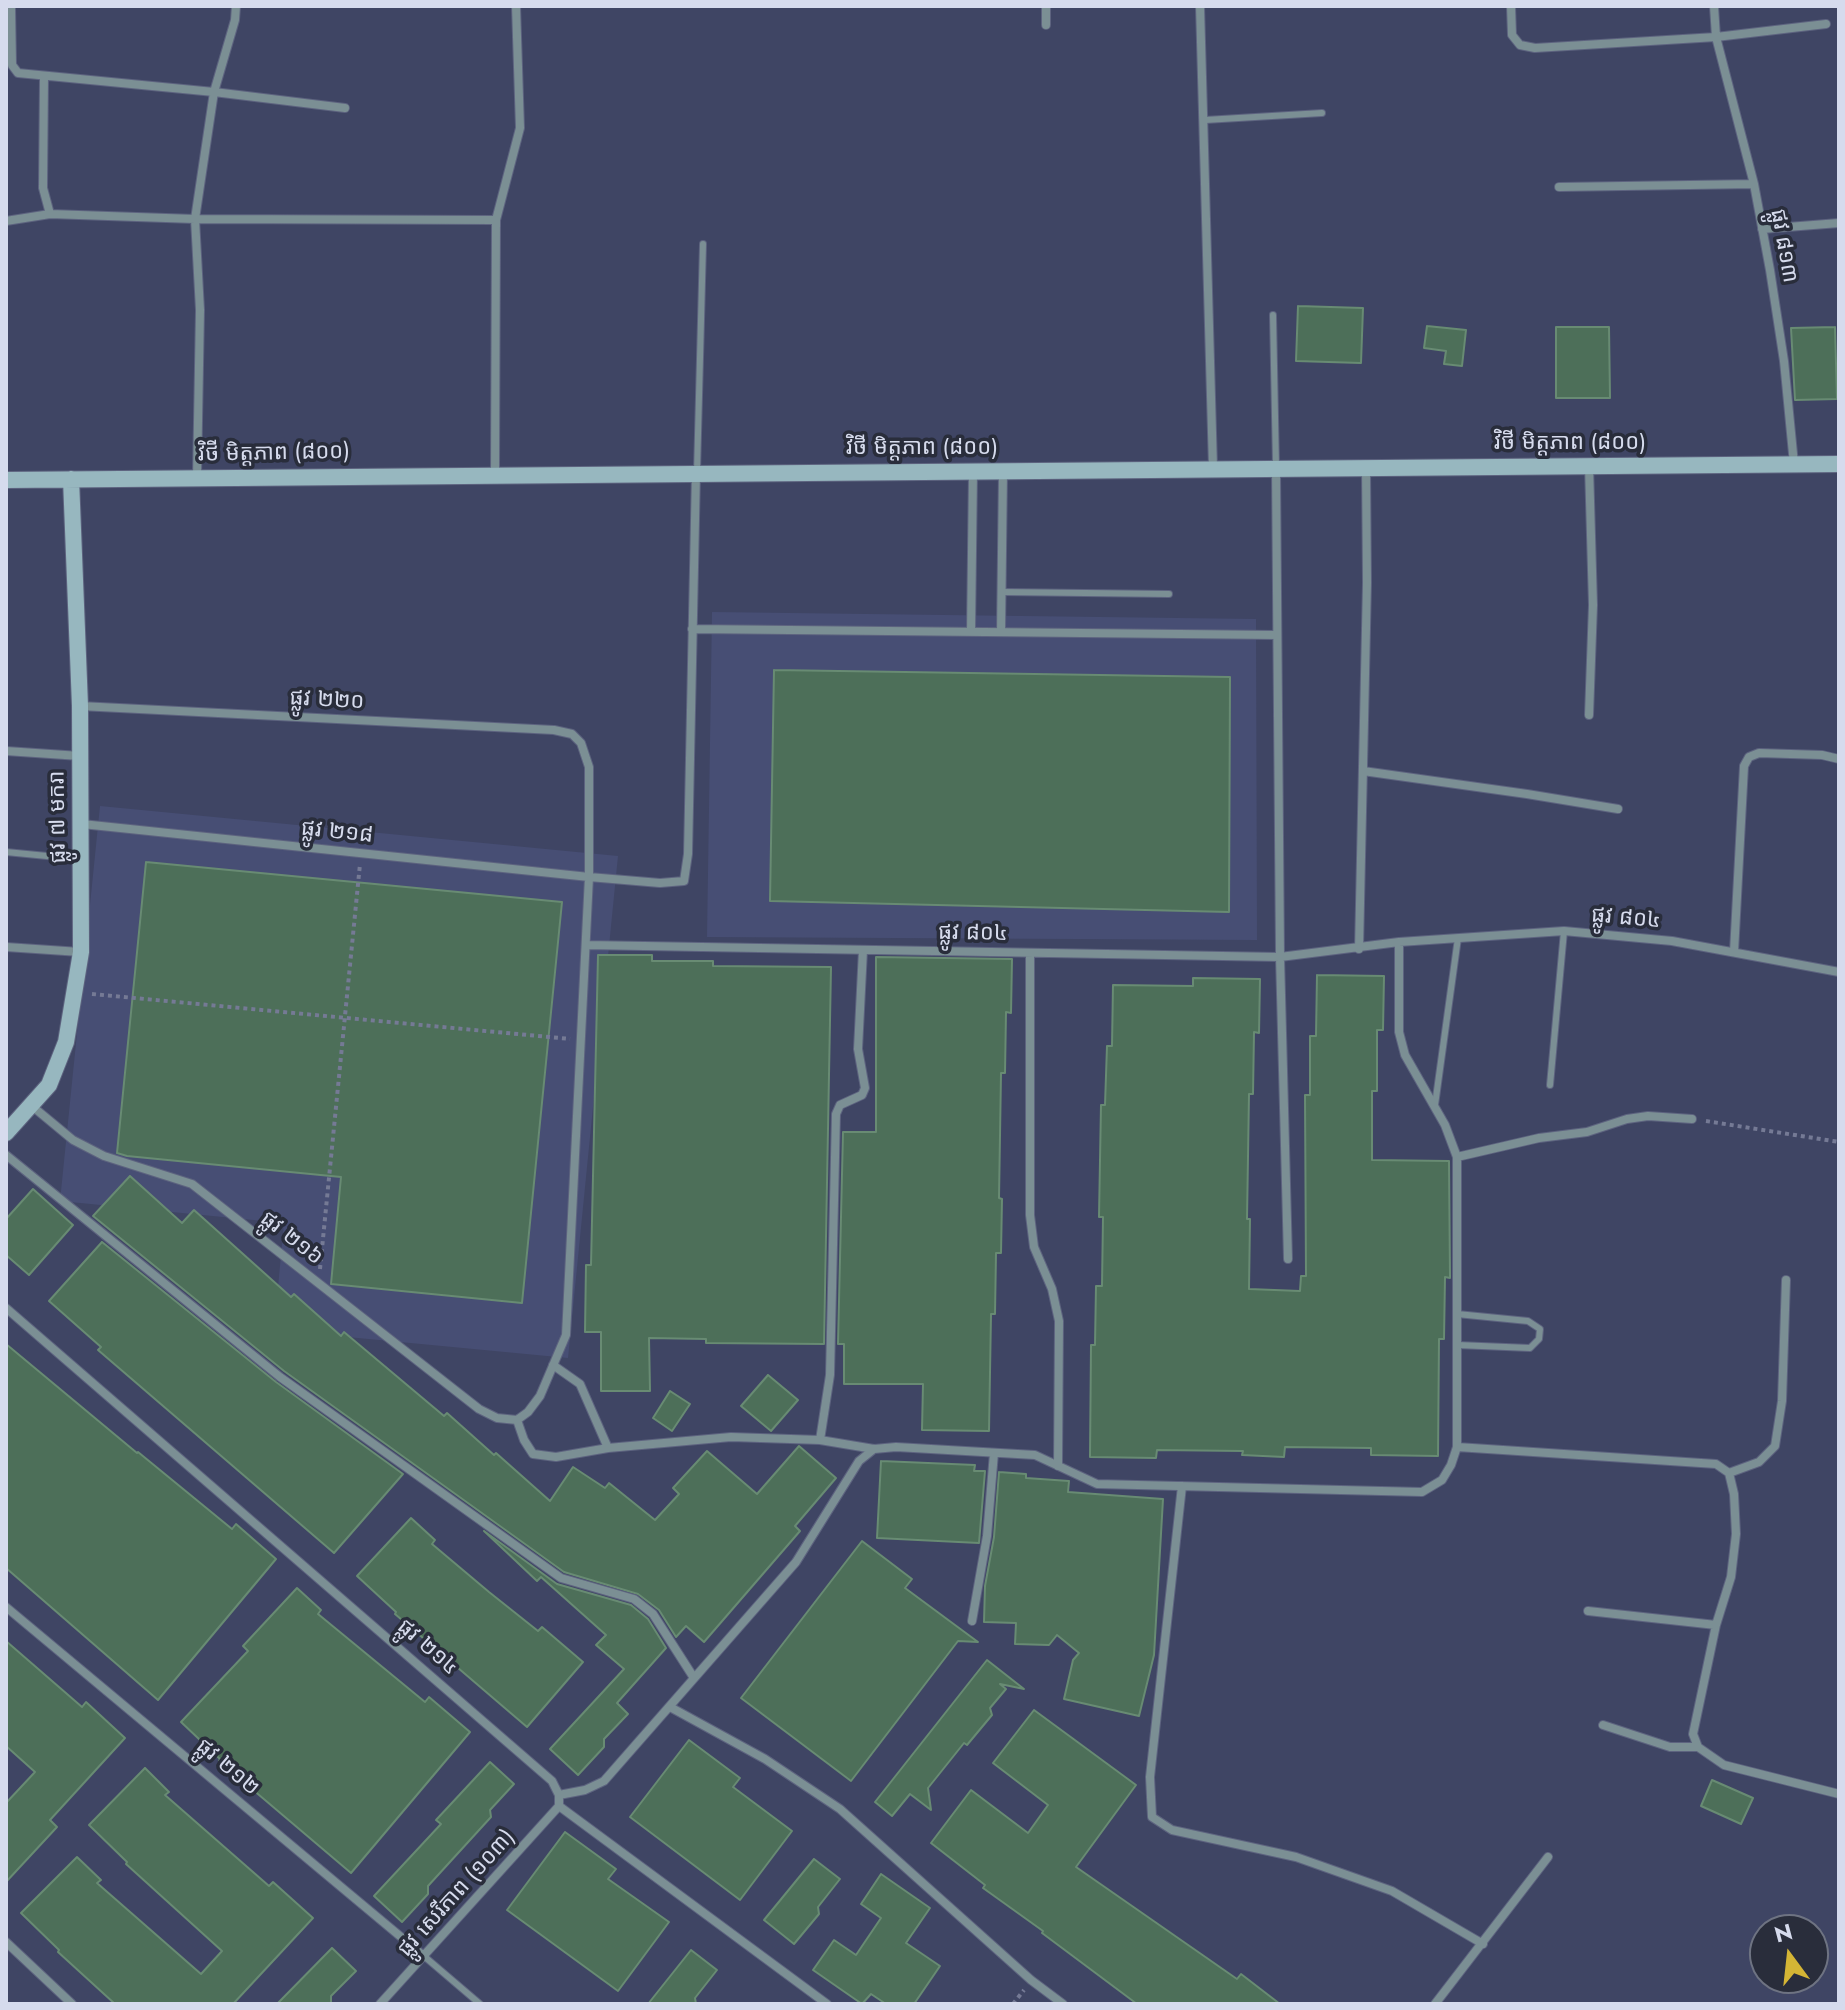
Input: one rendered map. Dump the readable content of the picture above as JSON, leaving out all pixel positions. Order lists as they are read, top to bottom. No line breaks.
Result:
{"streets":{"main road":["វិថី មិត្តភាព (៨០០)","ផ្លូវ ៧ មករា"],"street":["ផ្លូវ ៨១៣","ផ្លូវ ២២០","ផ្លូវ ២១៨","ផ្លូវ ៨០៤","ផ្លូវ ២១៦","ផ្លូវ ២១៤","ផ្លូវ ២១២","ផ្លូវ សេរីភាព (១០៣)"]},"crossings":[["ផ្លូវ ៨១៣","វិថី មិត្តភាព (៨០០)"],["វិថី មិត្តភាព (៨០០)","ផ្លូវ ៧ មករា"],["ផ្លូវ ២២០","ផ្លូវ ៧ មករា"],["ផ្លូវ ២២០","ផ្លូវ ២១៨"],["ផ្លូវ ៧ មករា","ផ្លូវ ២១៨"],["ផ្លូវ ៧ មករា","ផ្លូវ ២១៦"],["ផ្លូវ ២១២","ផ្លូវ សេរីភាព (១០៣)"]],"north":"top"}
